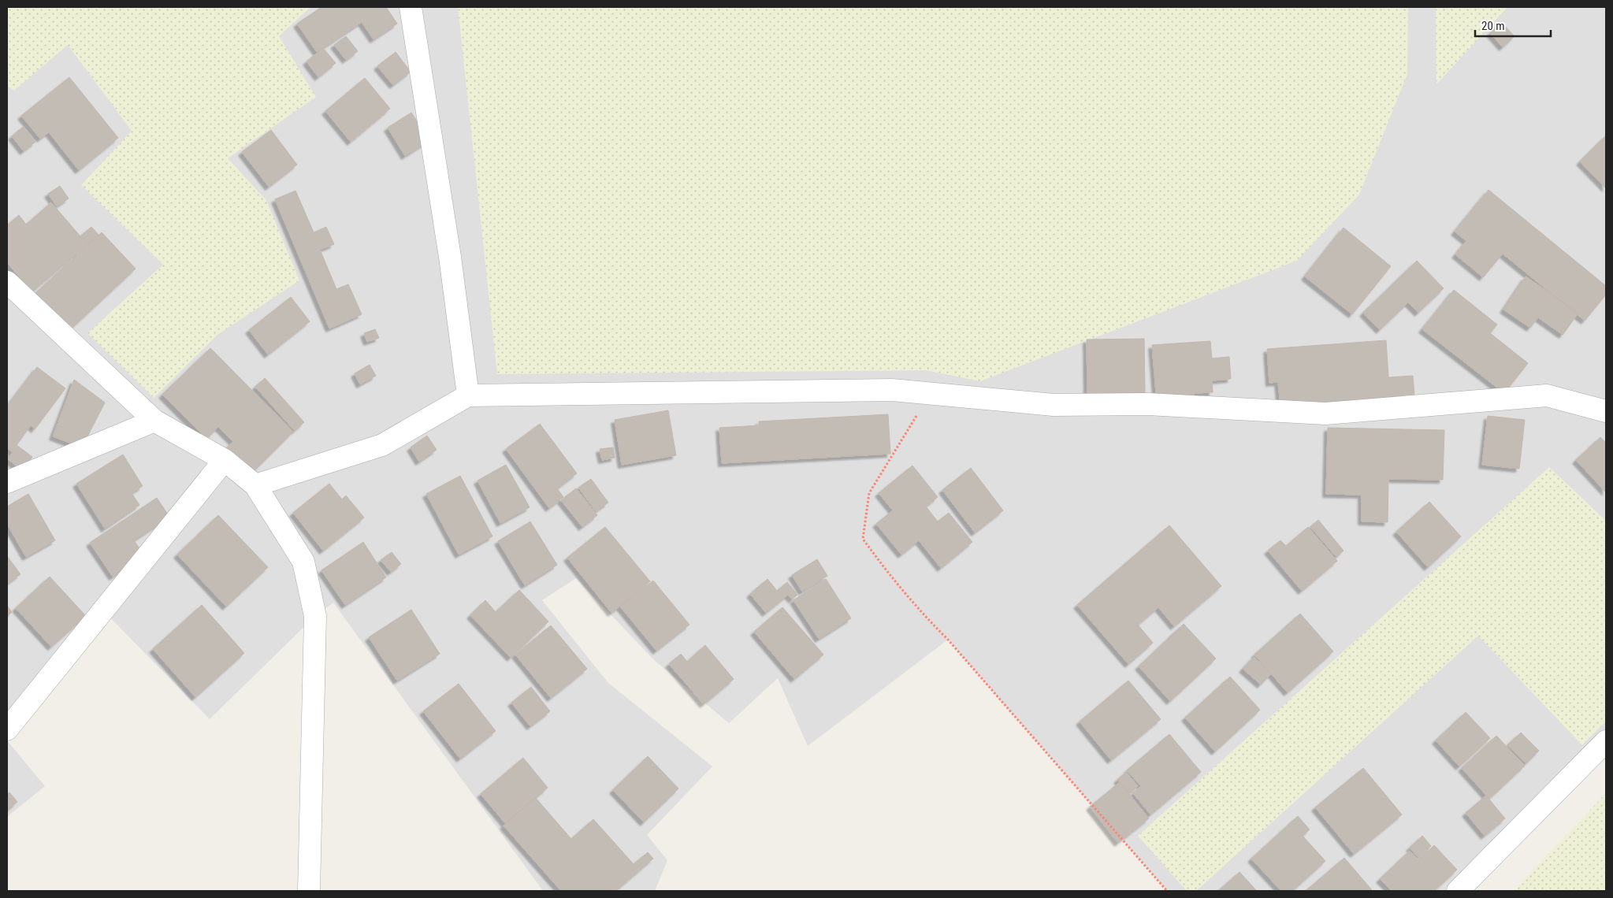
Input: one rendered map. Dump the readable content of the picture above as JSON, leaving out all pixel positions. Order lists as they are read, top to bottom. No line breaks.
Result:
{"scale_bar":"20 m"}
